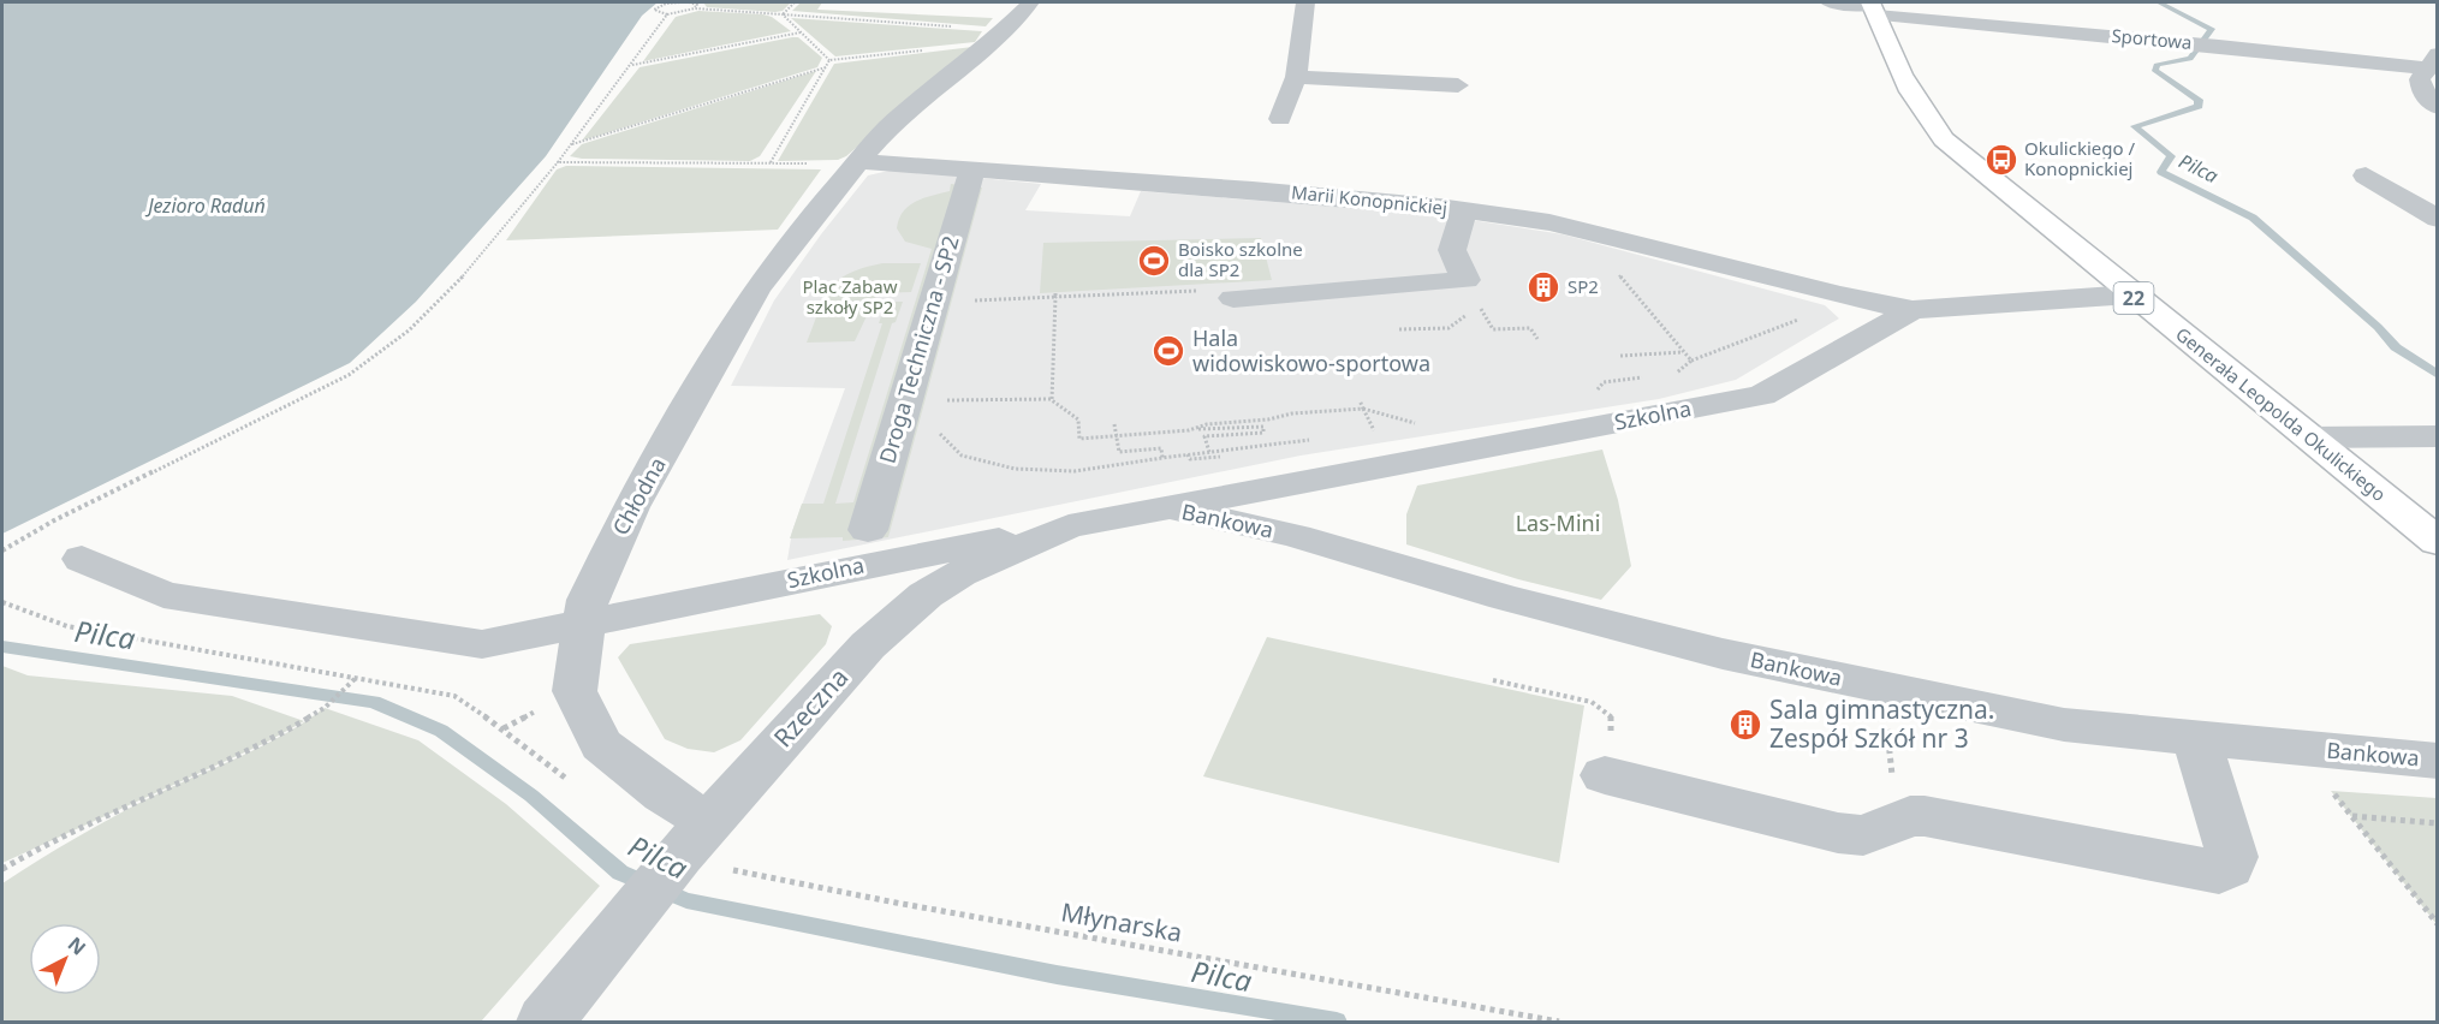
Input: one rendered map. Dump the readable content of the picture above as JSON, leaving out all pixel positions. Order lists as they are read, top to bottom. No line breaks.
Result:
{"streets":{"main road":["22","Generała Leopolda Okulickiego"],"street":["Sportowa","Marii Konopnickiej","Droga Techniczna - SP2","Szkolna","Chłodna","Bankowa","Rzeczna"],"path":["Młynarska"]},"crossings":[["Sportowa","Generała Leopolda Okulickiego"],["Marii Konopnickiej","Droga Techniczna - SP2"],["Marii Konopnickiej","Szkolna"],["Marii Konopnickiej","Chłodna"],["Generała Leopolda Okulickiego","Szkolna"],["Szkolna","Chłodna"],["Szkolna","Bankowa"],["Szkolna","Rzeczna"],["Chłodna","Rzeczna"],["Chłodna","Młynarska"],["Bankowa","Rzeczna"],["Rzeczna","Młynarska"]],"water":["Pilca","Jezioro Raduń"],"parks":["Plac Zabaw szkoły SP2","Las-Mini"],"places":{"bus stop":["Okulickiego / Konopnickiej"],"sports":["Boisko szkolne dla SP2","Hala widowiskowo-sportowa"],"building":["SP2","Sala gimnastyczna. Zespół Szkół nr 3"]},"north":"top right"}
